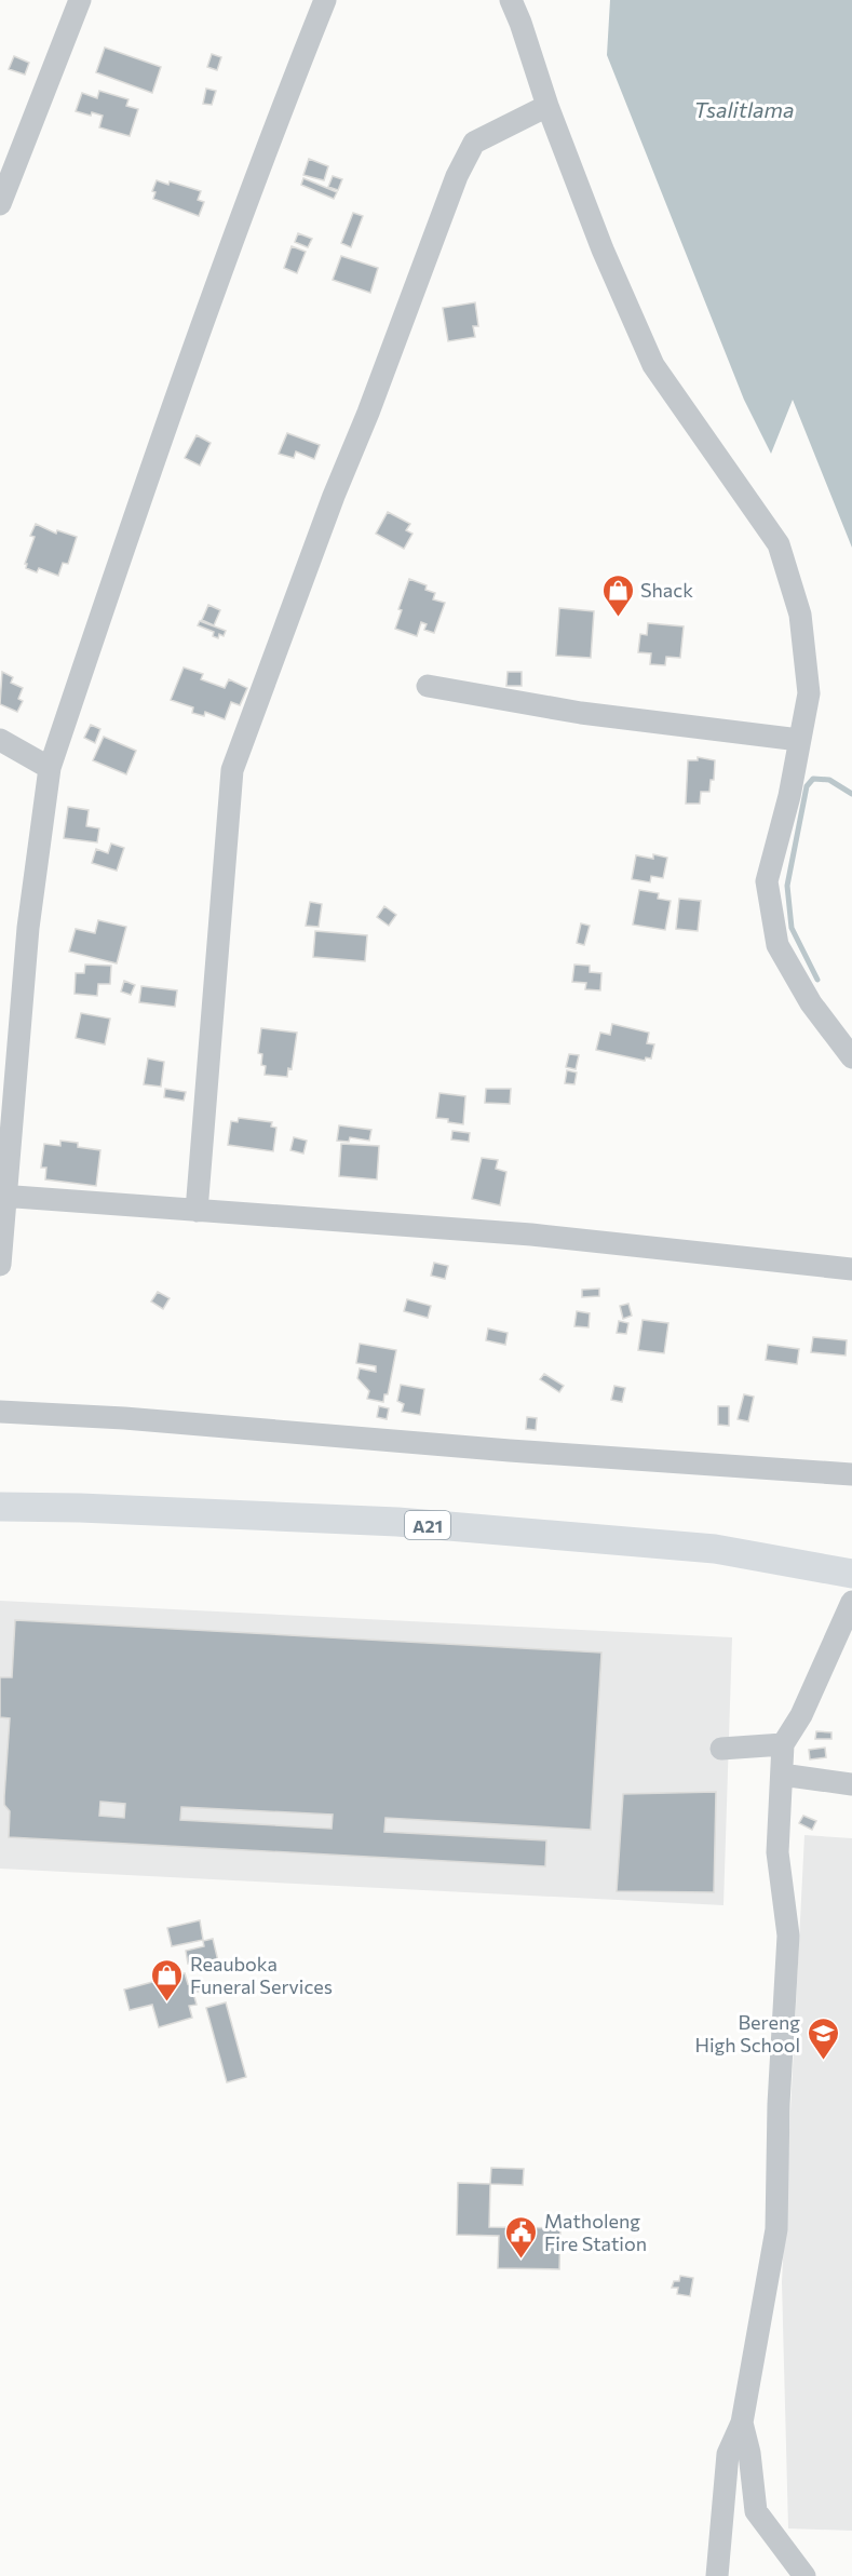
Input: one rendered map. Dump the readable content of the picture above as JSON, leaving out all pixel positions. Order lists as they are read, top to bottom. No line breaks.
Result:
{"streets":{"main road":["A21"]},"water":["Tsalitlama"],"places":{"shop":["Shack","Reauboka Funeral Services"],"school or university":["Bereng High School"],"public building":["Matholeng Fire Station"]}}
